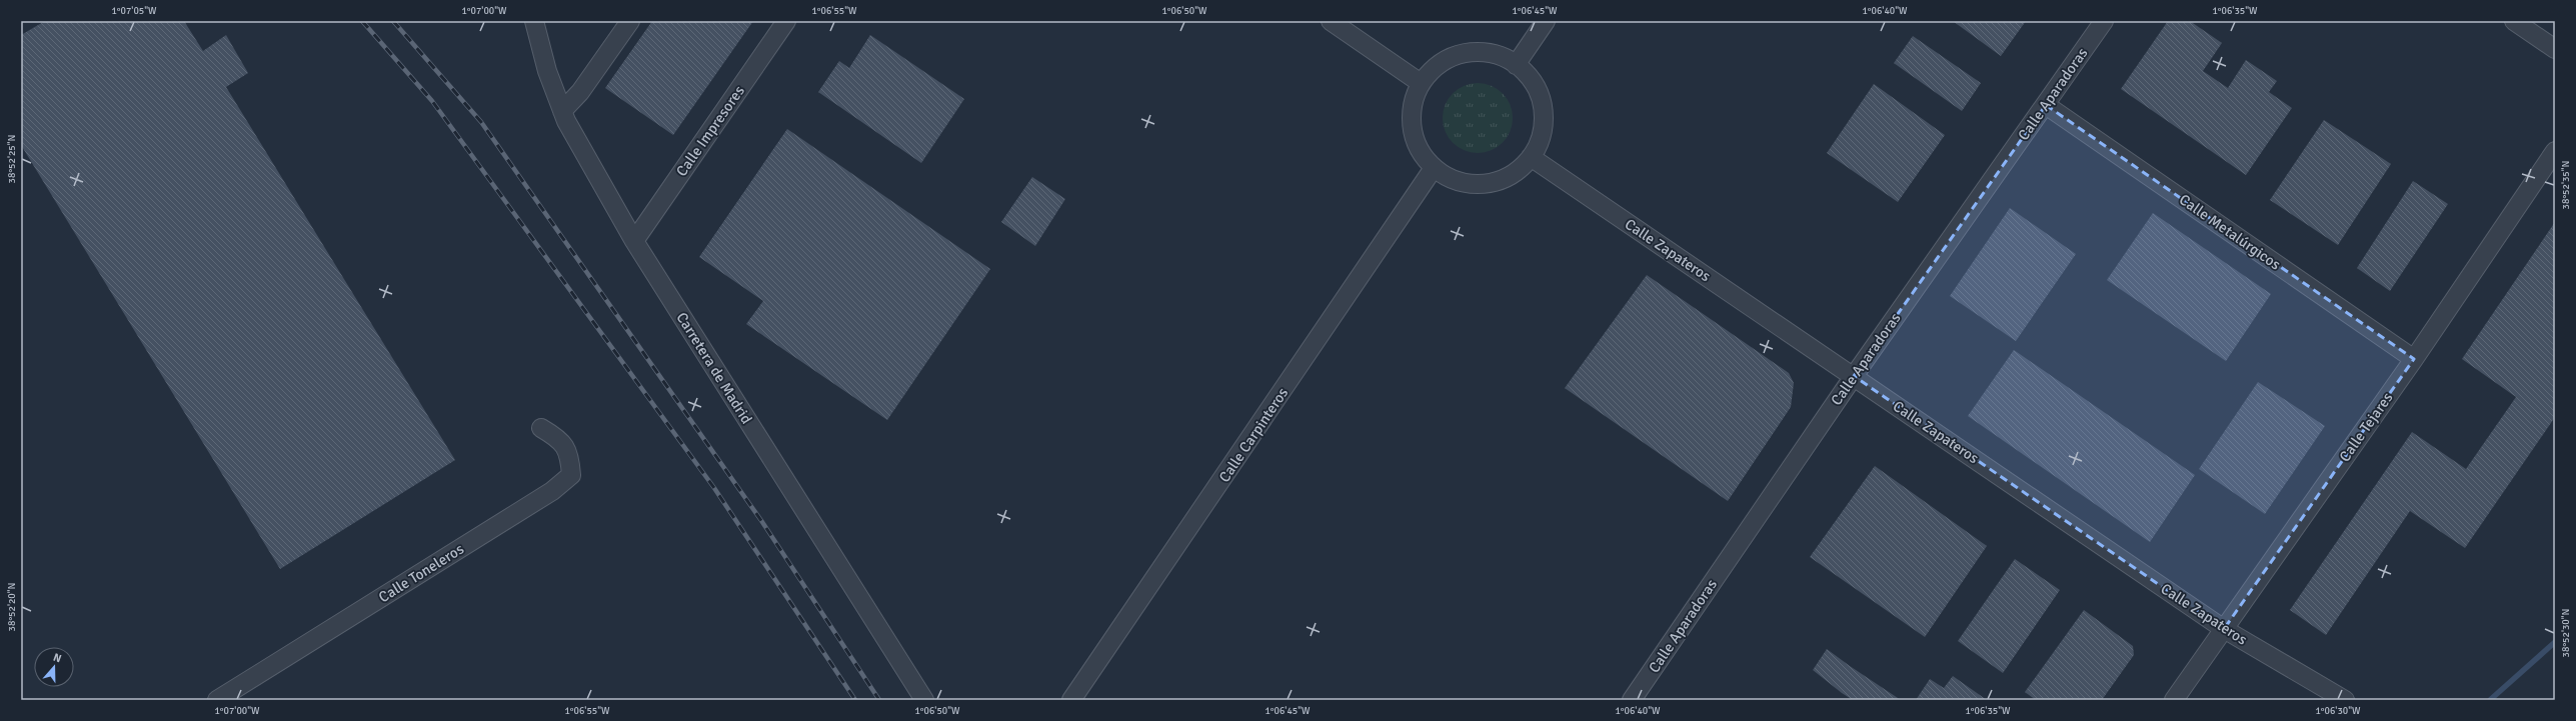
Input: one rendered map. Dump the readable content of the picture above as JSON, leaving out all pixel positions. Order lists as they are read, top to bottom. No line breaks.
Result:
{"streets":{"street":["Calle Aparadoras","Calle Impresores","Calle Metalúrgicos","Calle Zapateros","Carretera de Madrid","Calle Tejares","Calle Carpinteros","Calle Toneleros"]},"crossings":[["Calle Aparadoras","Calle Metalúrgicos"],["Calle Aparadoras","Calle Zapateros"],["Calle Impresores","Carretera de Madrid"],["Calle Metalúrgicos","Calle Tejares"],["Calle Zapateros","Calle Tejares"],["Calle Zapateros","Calle Carpinteros"]],"north":"top","coordinates":["1°07'05\"W","1°07'00\"W","1°06'55\"W","1°06'50\"W","1°06'45\"W","1°06'40\"W","1°06'35\"W","38°52'25\"N","38°52'35\"N","38°52'20\"N","38°52'30\"N","1°06'30\"W"]}
